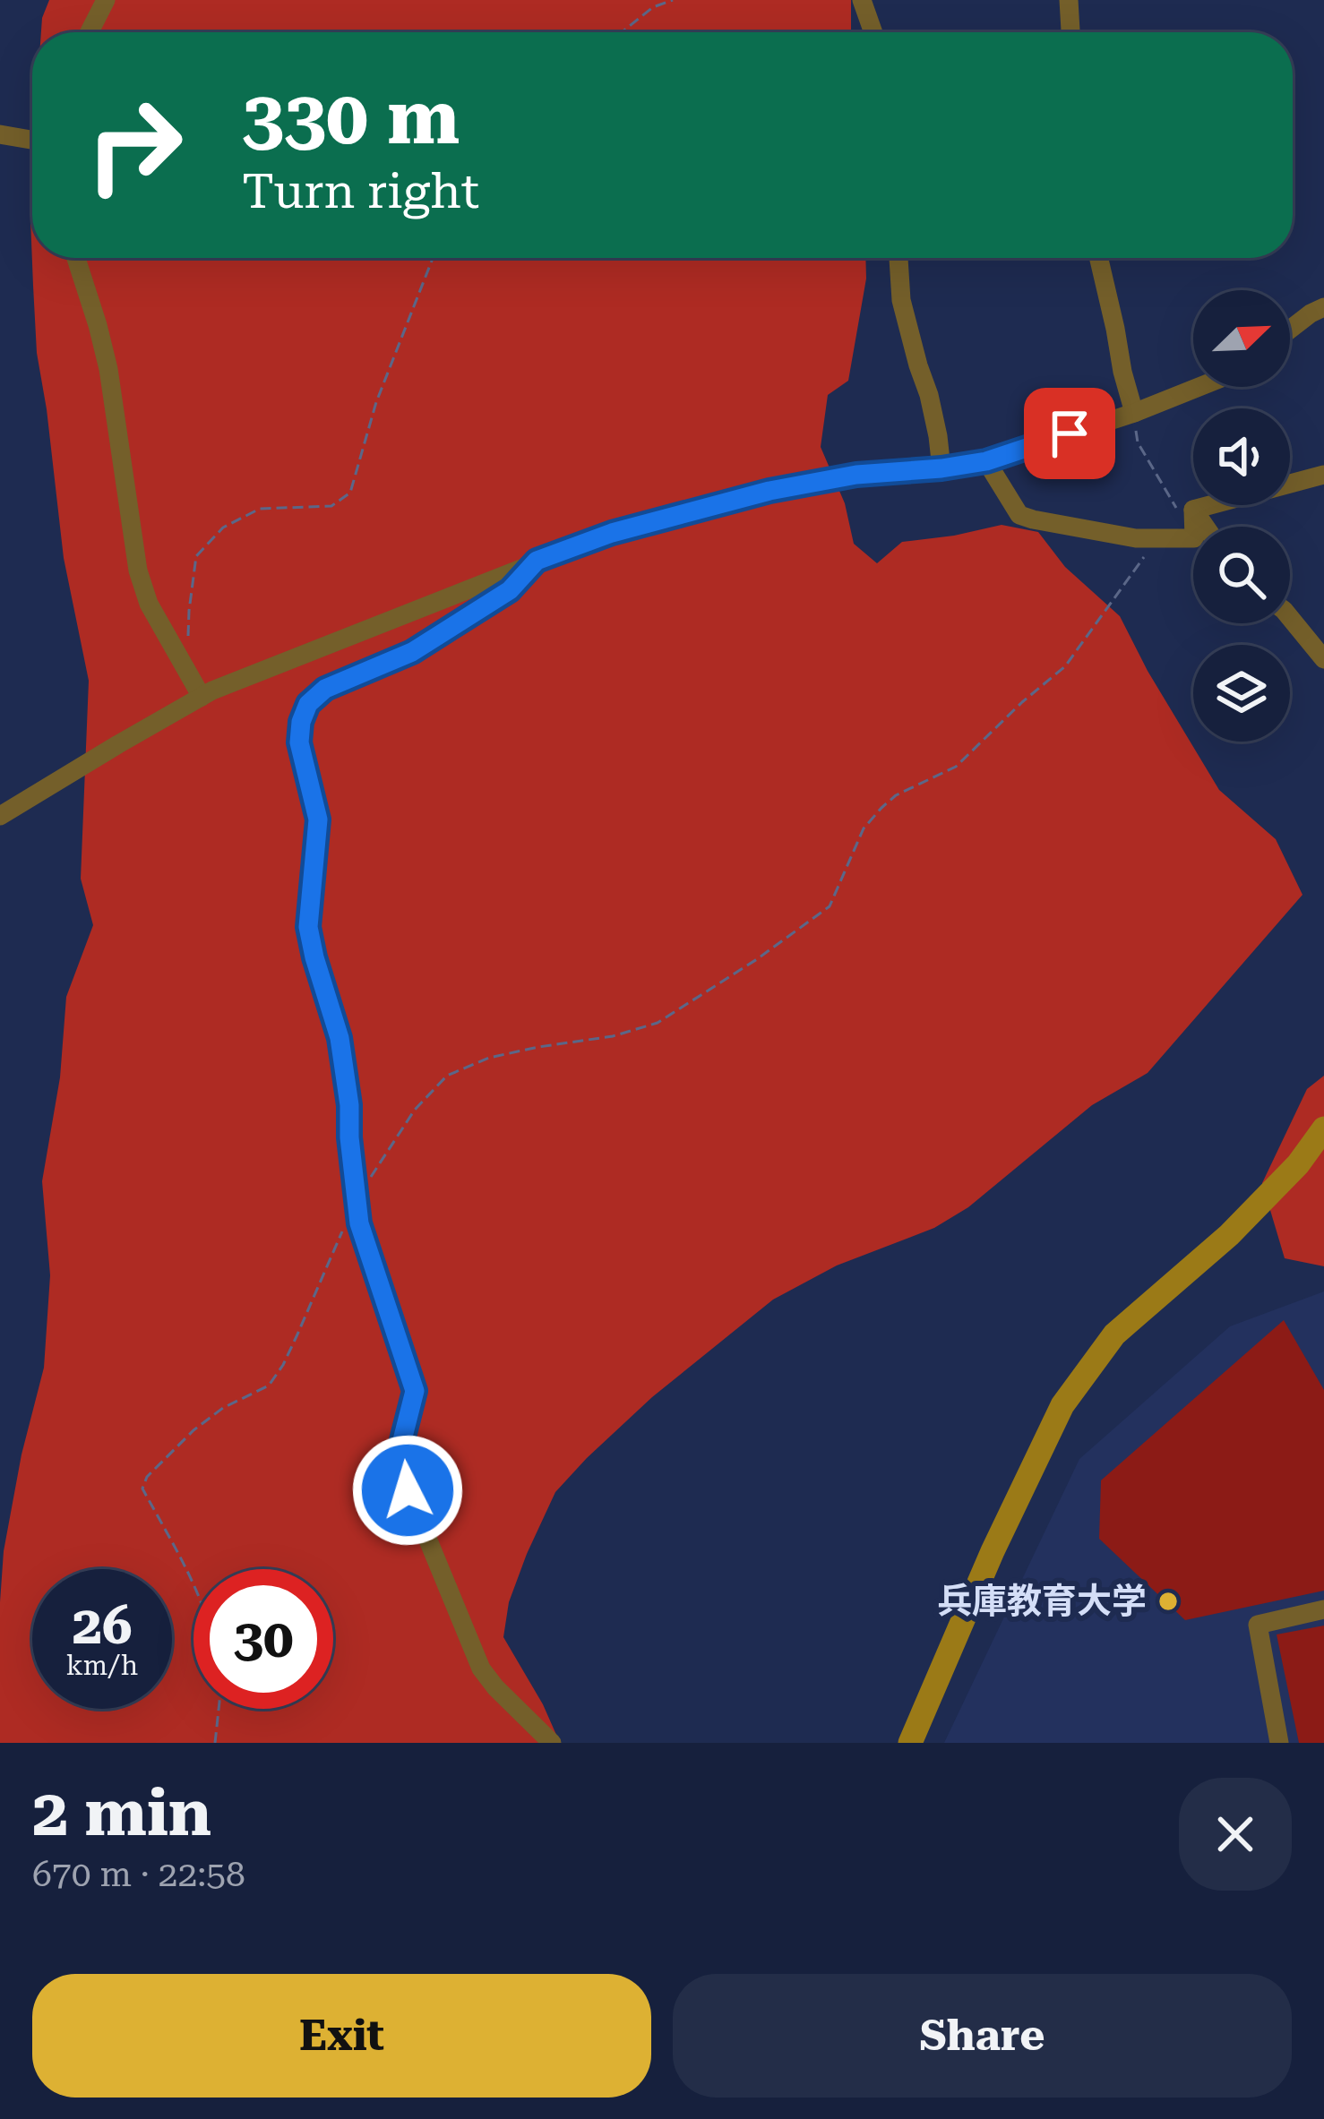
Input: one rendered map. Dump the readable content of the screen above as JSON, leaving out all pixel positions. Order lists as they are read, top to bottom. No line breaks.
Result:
{"places":["兵庫教育大学"],"north":"top right","page":{"turn":["330 m","Turn right"],"speed":"26 km/h","limit":"30","heading":["2 min","670 m · 22:58"],"buttons":["Exit","Share"]}}
